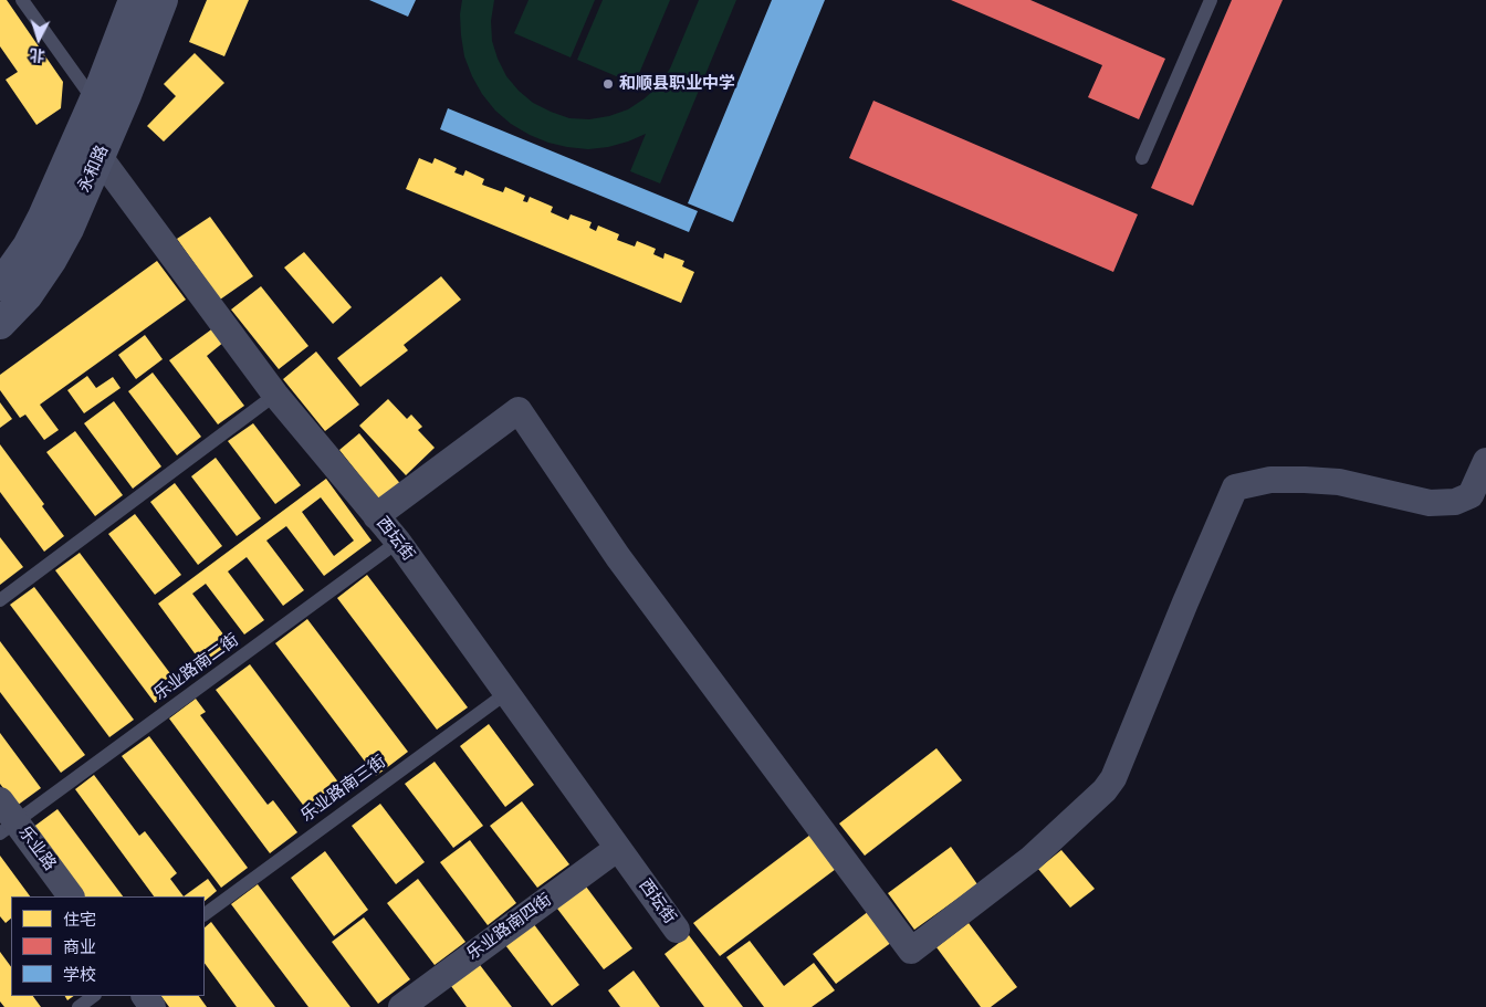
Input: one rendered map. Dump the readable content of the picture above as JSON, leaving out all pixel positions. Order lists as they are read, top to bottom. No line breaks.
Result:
{"streets":{"main road":["永和路"],"street":["西坛街","乐业路","乐业路南四街"],"lane":["乐业路南二街","乐业路南三街"]},"crossings":[["永和路","西坛街"],["西坛街","乐业路南二街"],["西坛街","乐业路南三街"],["西坛街","乐业路南四街"],["乐业路南二街","乐业路"]],"places":["和顺县职业中学"],"legend":["住宅","商业","学校"],"north":"bottom"}
